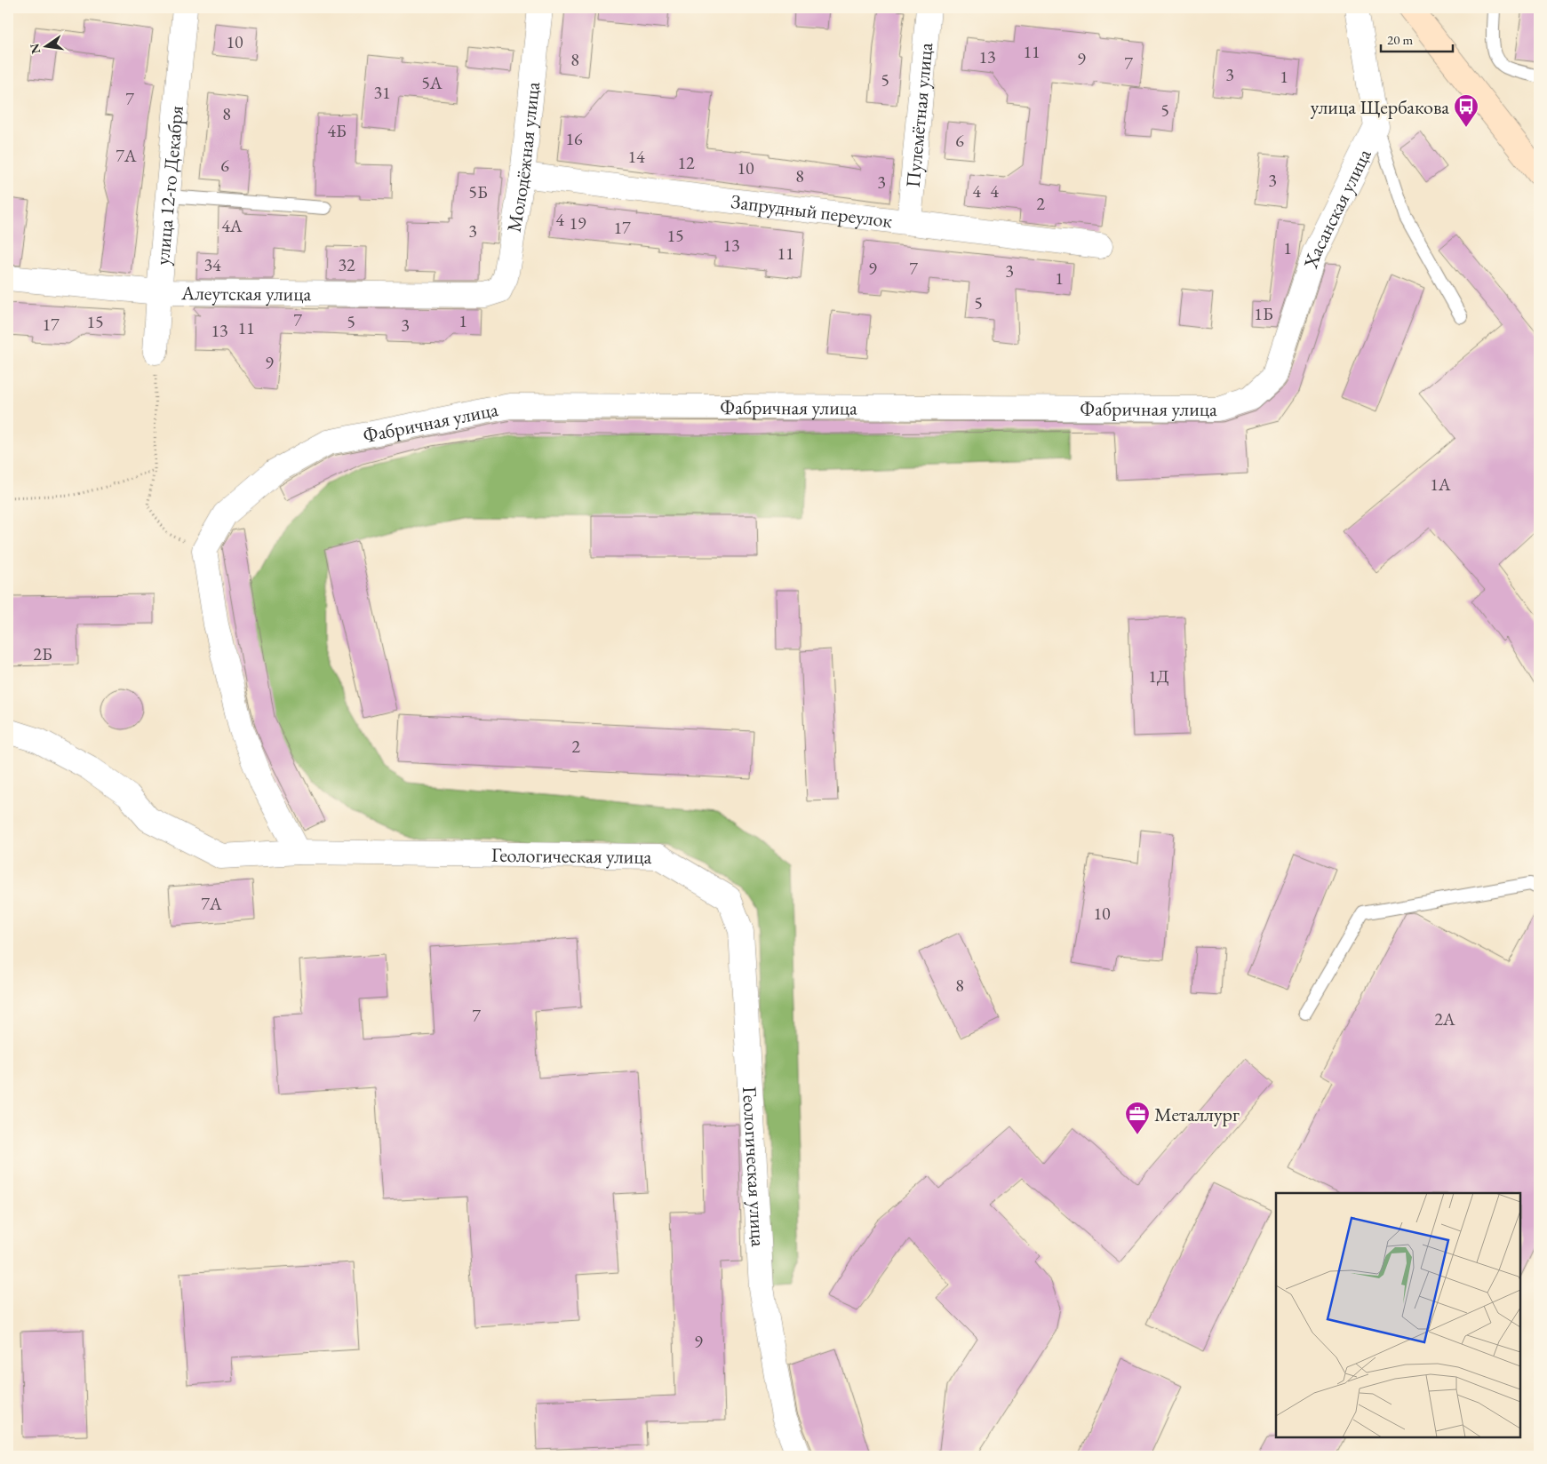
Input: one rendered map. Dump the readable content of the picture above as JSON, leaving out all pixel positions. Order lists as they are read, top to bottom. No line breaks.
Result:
{"streets":{"street":["Пулемётная улица","Молодёжная улица","улица 12-го Декабря","Хасанская улица","Запрудный переулок","Алеутская улица","Фабричная улица","Геологическая улица"]},"crossings":[["Пулемётная улица","Запрудный переулок"],["Молодёжная улица","Запрудный переулок"],["Молодёжная улица","Алеутская улица"],["улица 12-го Декабря","Алеутская улица"],["Хасанская улица","Фабричная улица"]],"places":{"bus stop":["улица Щербакова"],"office":["Металлург"]},"house_numbers":["10","11","13","9","8","7","3","1","5","5А","31","7","5","8","4Б","16","6","7А","14","12","6","10","8","3","3","4","4","5Б","2","4","19","4А","17","3","15","13","1","11","34","32","9","7","3","1","5","1Б","7","1","15","5","17","3","11","13","9","1А","2Б","1Д","2","7А","10","8","7","2А","9"],"scale_bar":"20 m","north":"left"}
